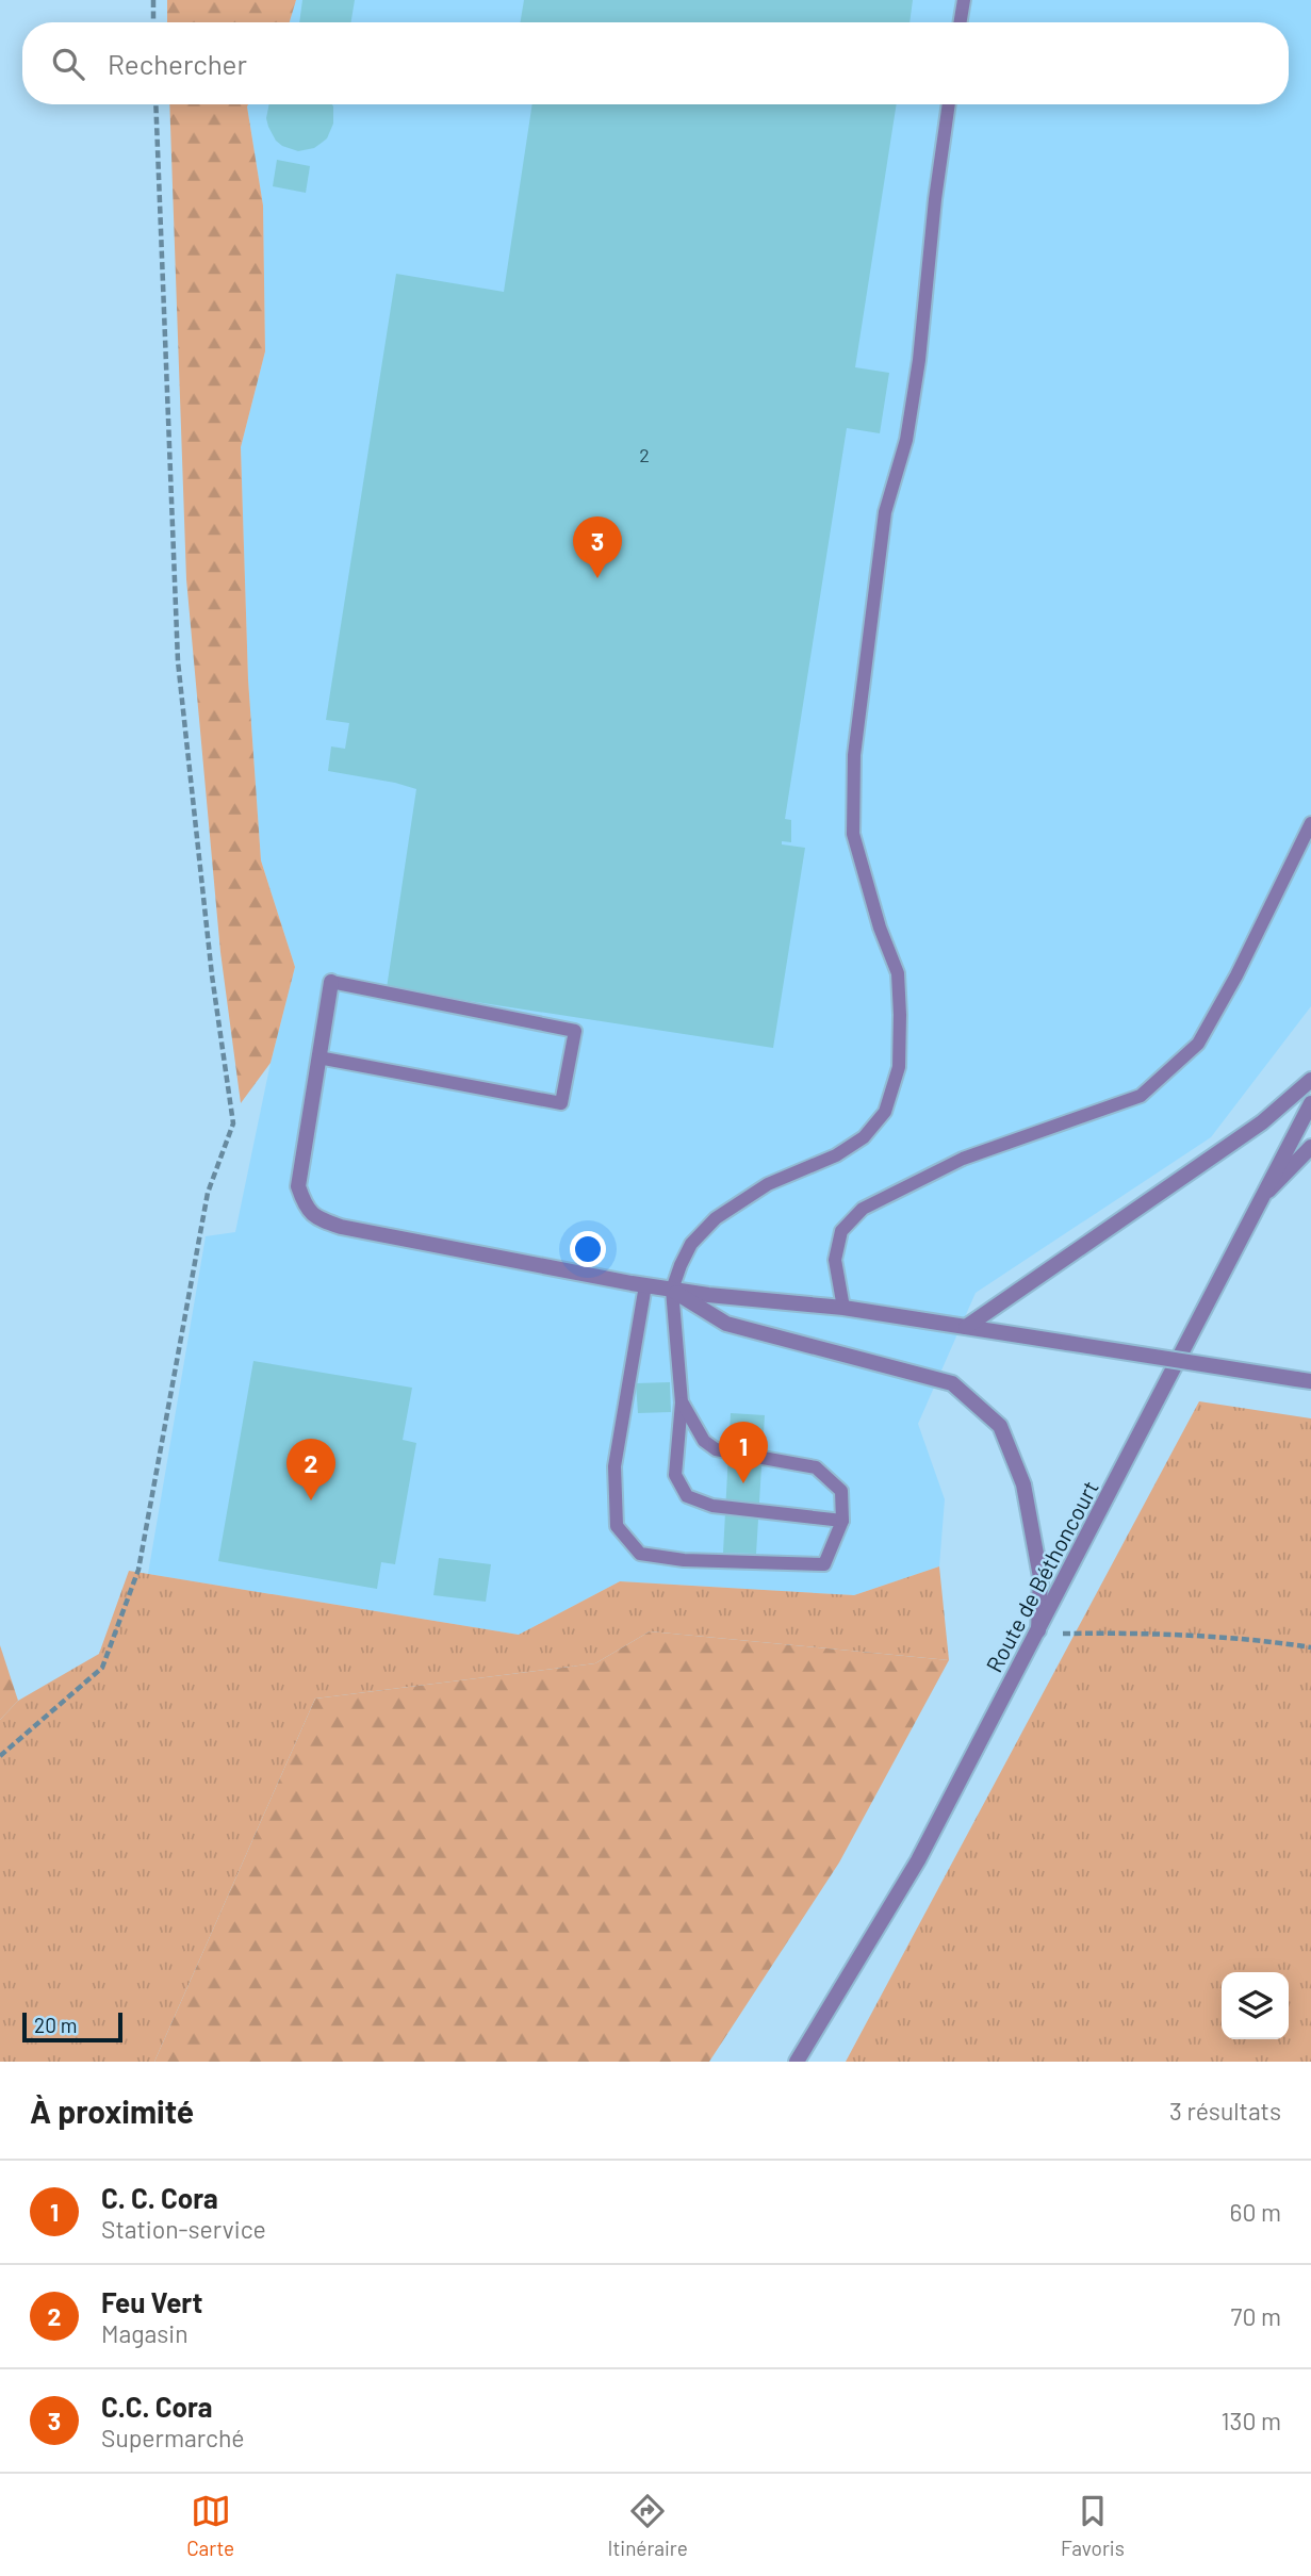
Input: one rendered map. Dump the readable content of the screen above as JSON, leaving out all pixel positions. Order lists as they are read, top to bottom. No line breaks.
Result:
{"streets":{"street":["Route de Béthoncourt"]},"house_numbers":["2"],"scale_bar":"20 m","page":{"search":"Rechercher","pins":["3","1","2"],"scale":"20 m","heading":["À proximité","3 résultats"],"list":[{"mark":"1","name":"C. C. Cora","note":"Station-service","value":"60 m"},{"mark":"2","name":"Feu Vert","note":"Magasin","value":"70 m"},{"mark":"3","name":"C.C. Cora","note":"Supermarché","value":"130 m"}],"nav":["Carte","Itinéraire","Favoris"]}}
